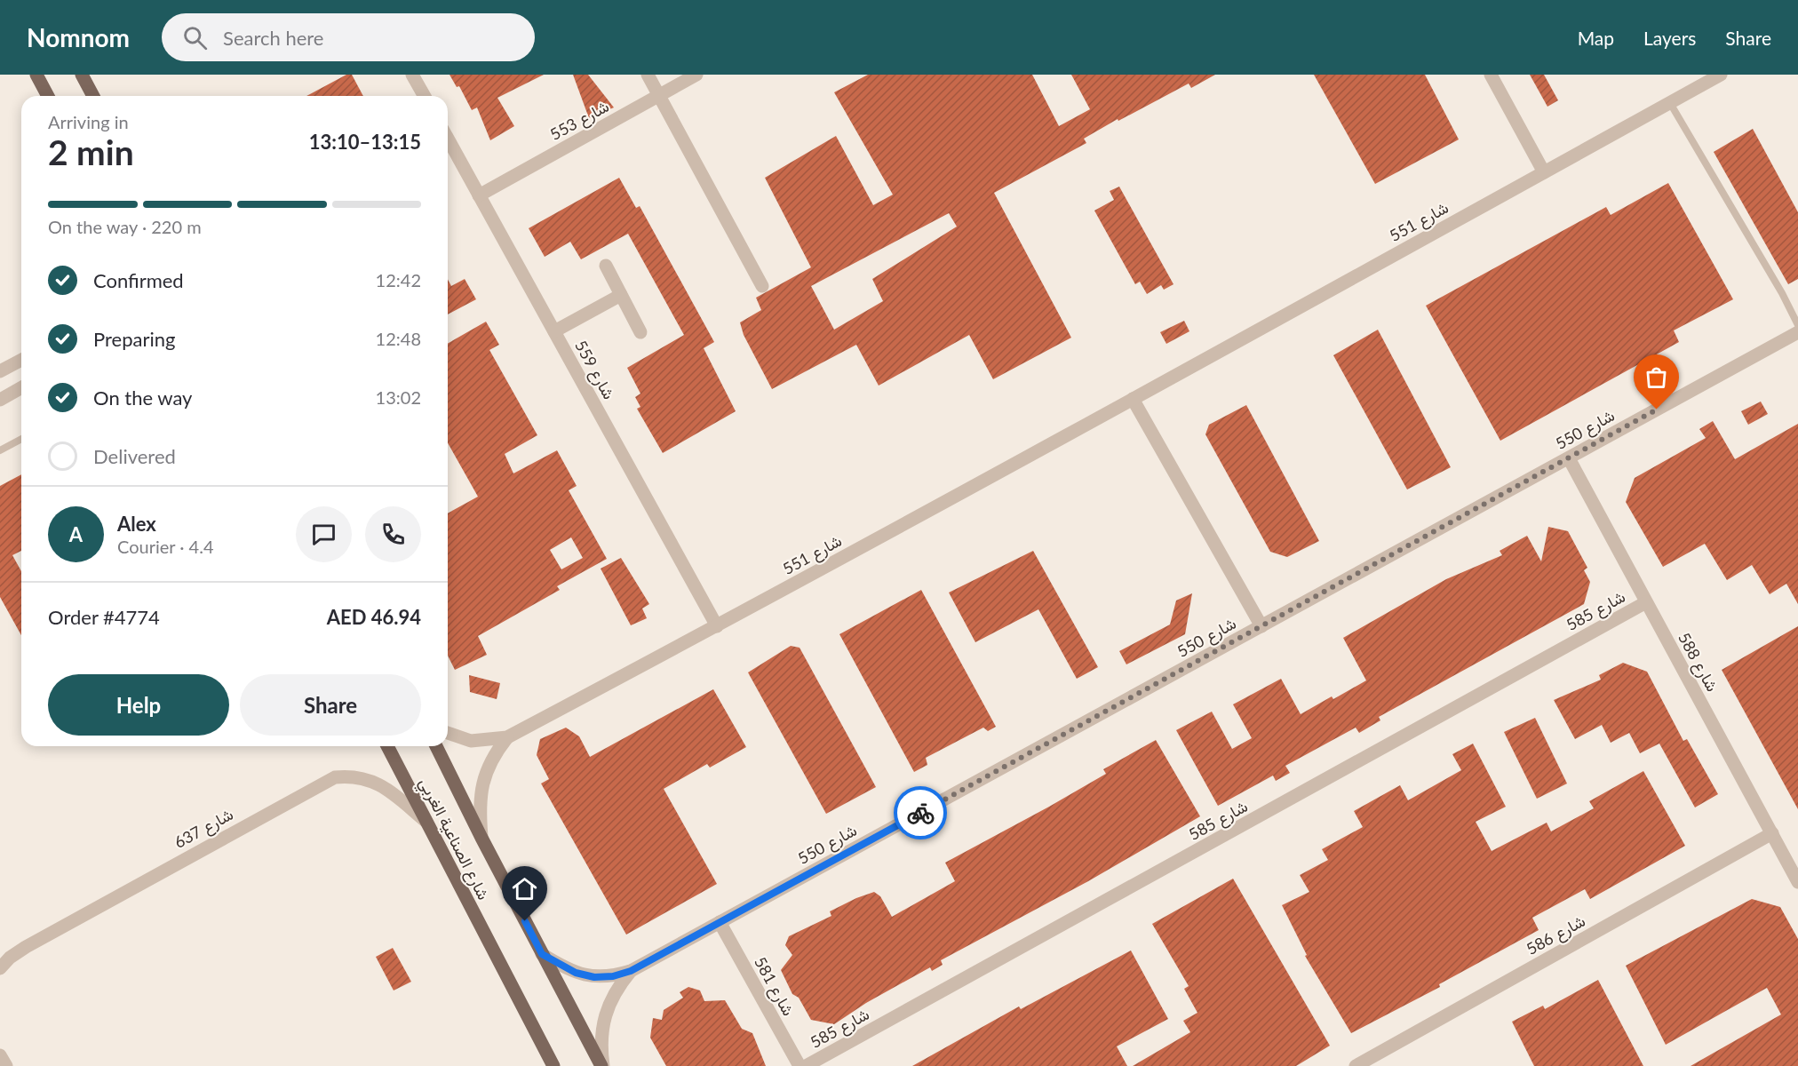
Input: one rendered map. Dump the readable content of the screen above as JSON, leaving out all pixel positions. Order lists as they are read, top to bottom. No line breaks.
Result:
{"streets":{"main road":["شارع الصناعية الغربي"],"street":["شارع 553","شارع 551","شارع 559","شارع 550","شارع 585","شارع 588","شارع 637","شارع 586","شارع 581"]},"crossings":[["شارع 553","شارع 559"],["شارع 551","شارع 559"],["شارع 551","شارع الصناعية الغربي"],["شارع 550","شارع 588"],["شارع 550","شارع الصناعية الغربي"],["شارع 550","شارع 581"],["شارع 585","شارع 588"],["شارع 588","شارع 586"],["شارع 637","شارع الصناعية الغربي"]],"page":{"header":"Nomnom","search":"Search here","nav":["Map","Layers","Share"],"heading":["2 min","Arriving in","13:10–13:15"],"panel":["Alex","Courier · 4.4","Order #4774","AED 46.94"],"bar":"On the way · 220 m","list":[["Confirmed","12:42"],["Preparing","12:48"],["On the way","13:02"],"Delivered"],"round":"A","buttons":["Help","Share"]}}
